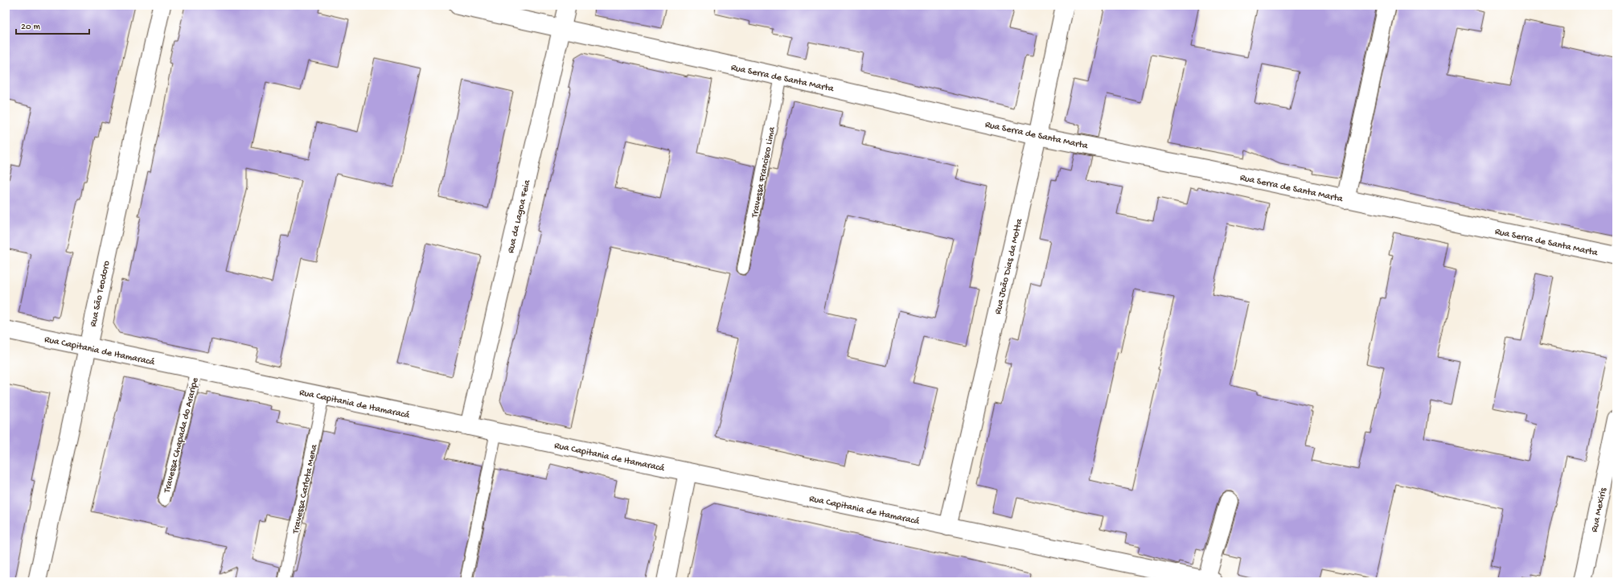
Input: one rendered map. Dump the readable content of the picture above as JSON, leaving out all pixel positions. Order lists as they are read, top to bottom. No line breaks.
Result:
{"streets":{"street":["Rua Serra de Santa Marta","Rua da Lagoa Feia","Rua João Dias da Motta","Rua São Teodoro","Rua Capitania de Itamaracá","Rua Mexiris"],"lane":["Travessa Francisco Lima","Travessa Chapada do Araripe","Travessa Carlota Mena"]},"crossings":[["Rua Serra de Santa Marta","Travessa Francisco Lima"],["Rua Serra de Santa Marta","Rua da Lagoa Feia"],["Rua Serra de Santa Marta","Rua João Dias da Motta"],["Rua da Lagoa Feia","Rua Capitania de Itamaracá"],["Rua João Dias da Motta","Rua Capitania de Itamaracá"],["Rua São Teodoro","Rua Capitania de Itamaracá"],["Rua Capitania de Itamaracá","Travessa Chapada do Araripe"],["Rua Capitania de Itamaracá","Travessa Carlota Mena"]],"scale_bar":"20 m"}
